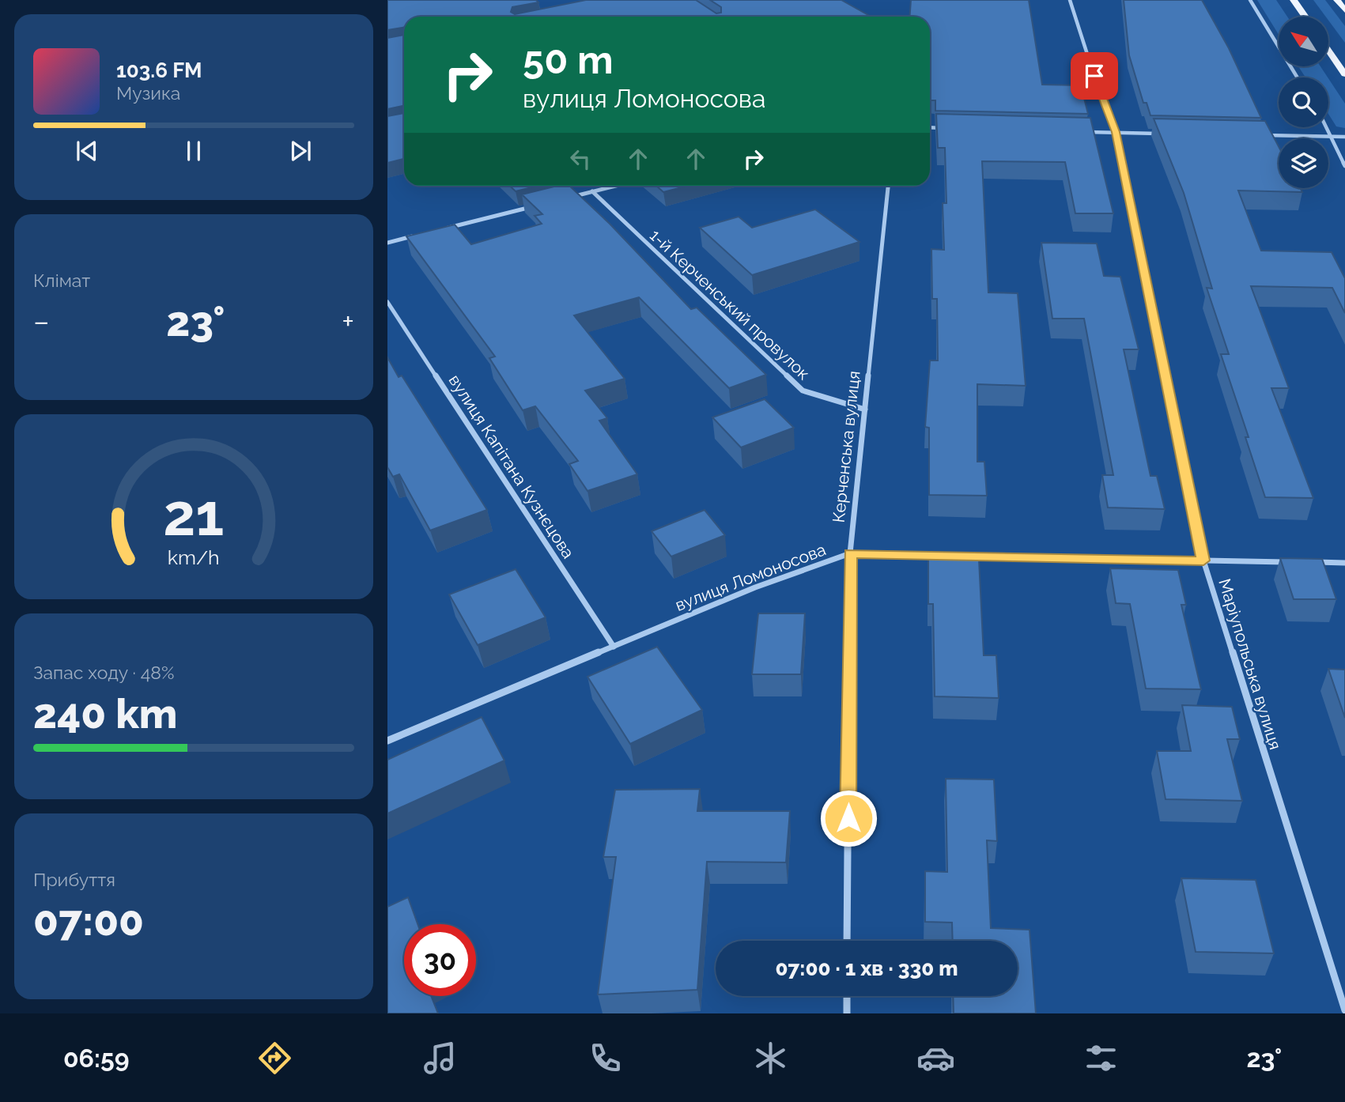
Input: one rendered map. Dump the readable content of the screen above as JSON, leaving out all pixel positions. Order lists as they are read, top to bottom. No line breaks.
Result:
{"streets":{"street":["1-й Керченський провулок","Керченська вулиця","вулиця Капітана Кузнєцова","вулиця Ломоносова","Маріупольська вулиця"]},"crossings":[["1-й Керченський провулок","Керченська вулиця"],["Керченська вулиця","вулиця Ломоносова"],["вулиця Капітана Кузнєцова","вулиця Ломоносова"],["вулиця Ломоносова","Маріупольська вулиця"]],"north":"top left","page":{"turn":["50 m","вулиця Ломоносова"],"song":["103.6 FM","Музика"],"tile":["Клімат",["Запас ходу · 48%","240 km"],["Прибуття","07:00"]],"heat":["−","23°","+"],"limit":"30","trip":"07:00 · 1 хв · 330 m","tabs":["06:59","23°"],"gauge":["21","km/h"]}}
